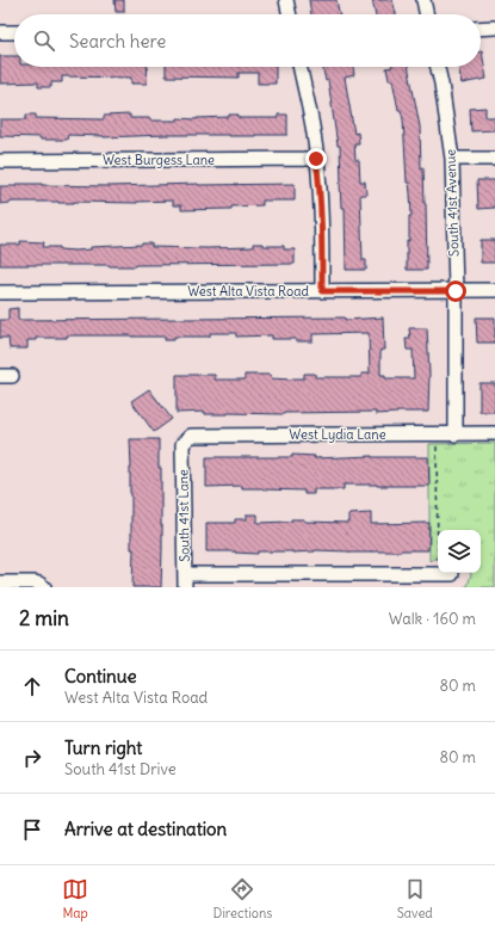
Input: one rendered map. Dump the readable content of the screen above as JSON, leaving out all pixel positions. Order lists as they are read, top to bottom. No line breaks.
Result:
{"streets":{"street":["West Burgess Lane","South 41st Avenue","West Alta Vista Road","West Lydia Lane","South 41st Lane"]},"crossings":[["South 41st Avenue","West Alta Vista Road"],["South 41st Avenue","West Lydia Lane"],["West Lydia Lane","South 41st Lane"]],"page":{"search":"Search here","heading":["2 min","Walk · 160 m"],"list":[["Continue","West Alta Vista Road","80 m"],["Turn right","South 41st Drive","80 m"],"Arrive at destination"],"nav":["Map","Directions","Saved"]}}
